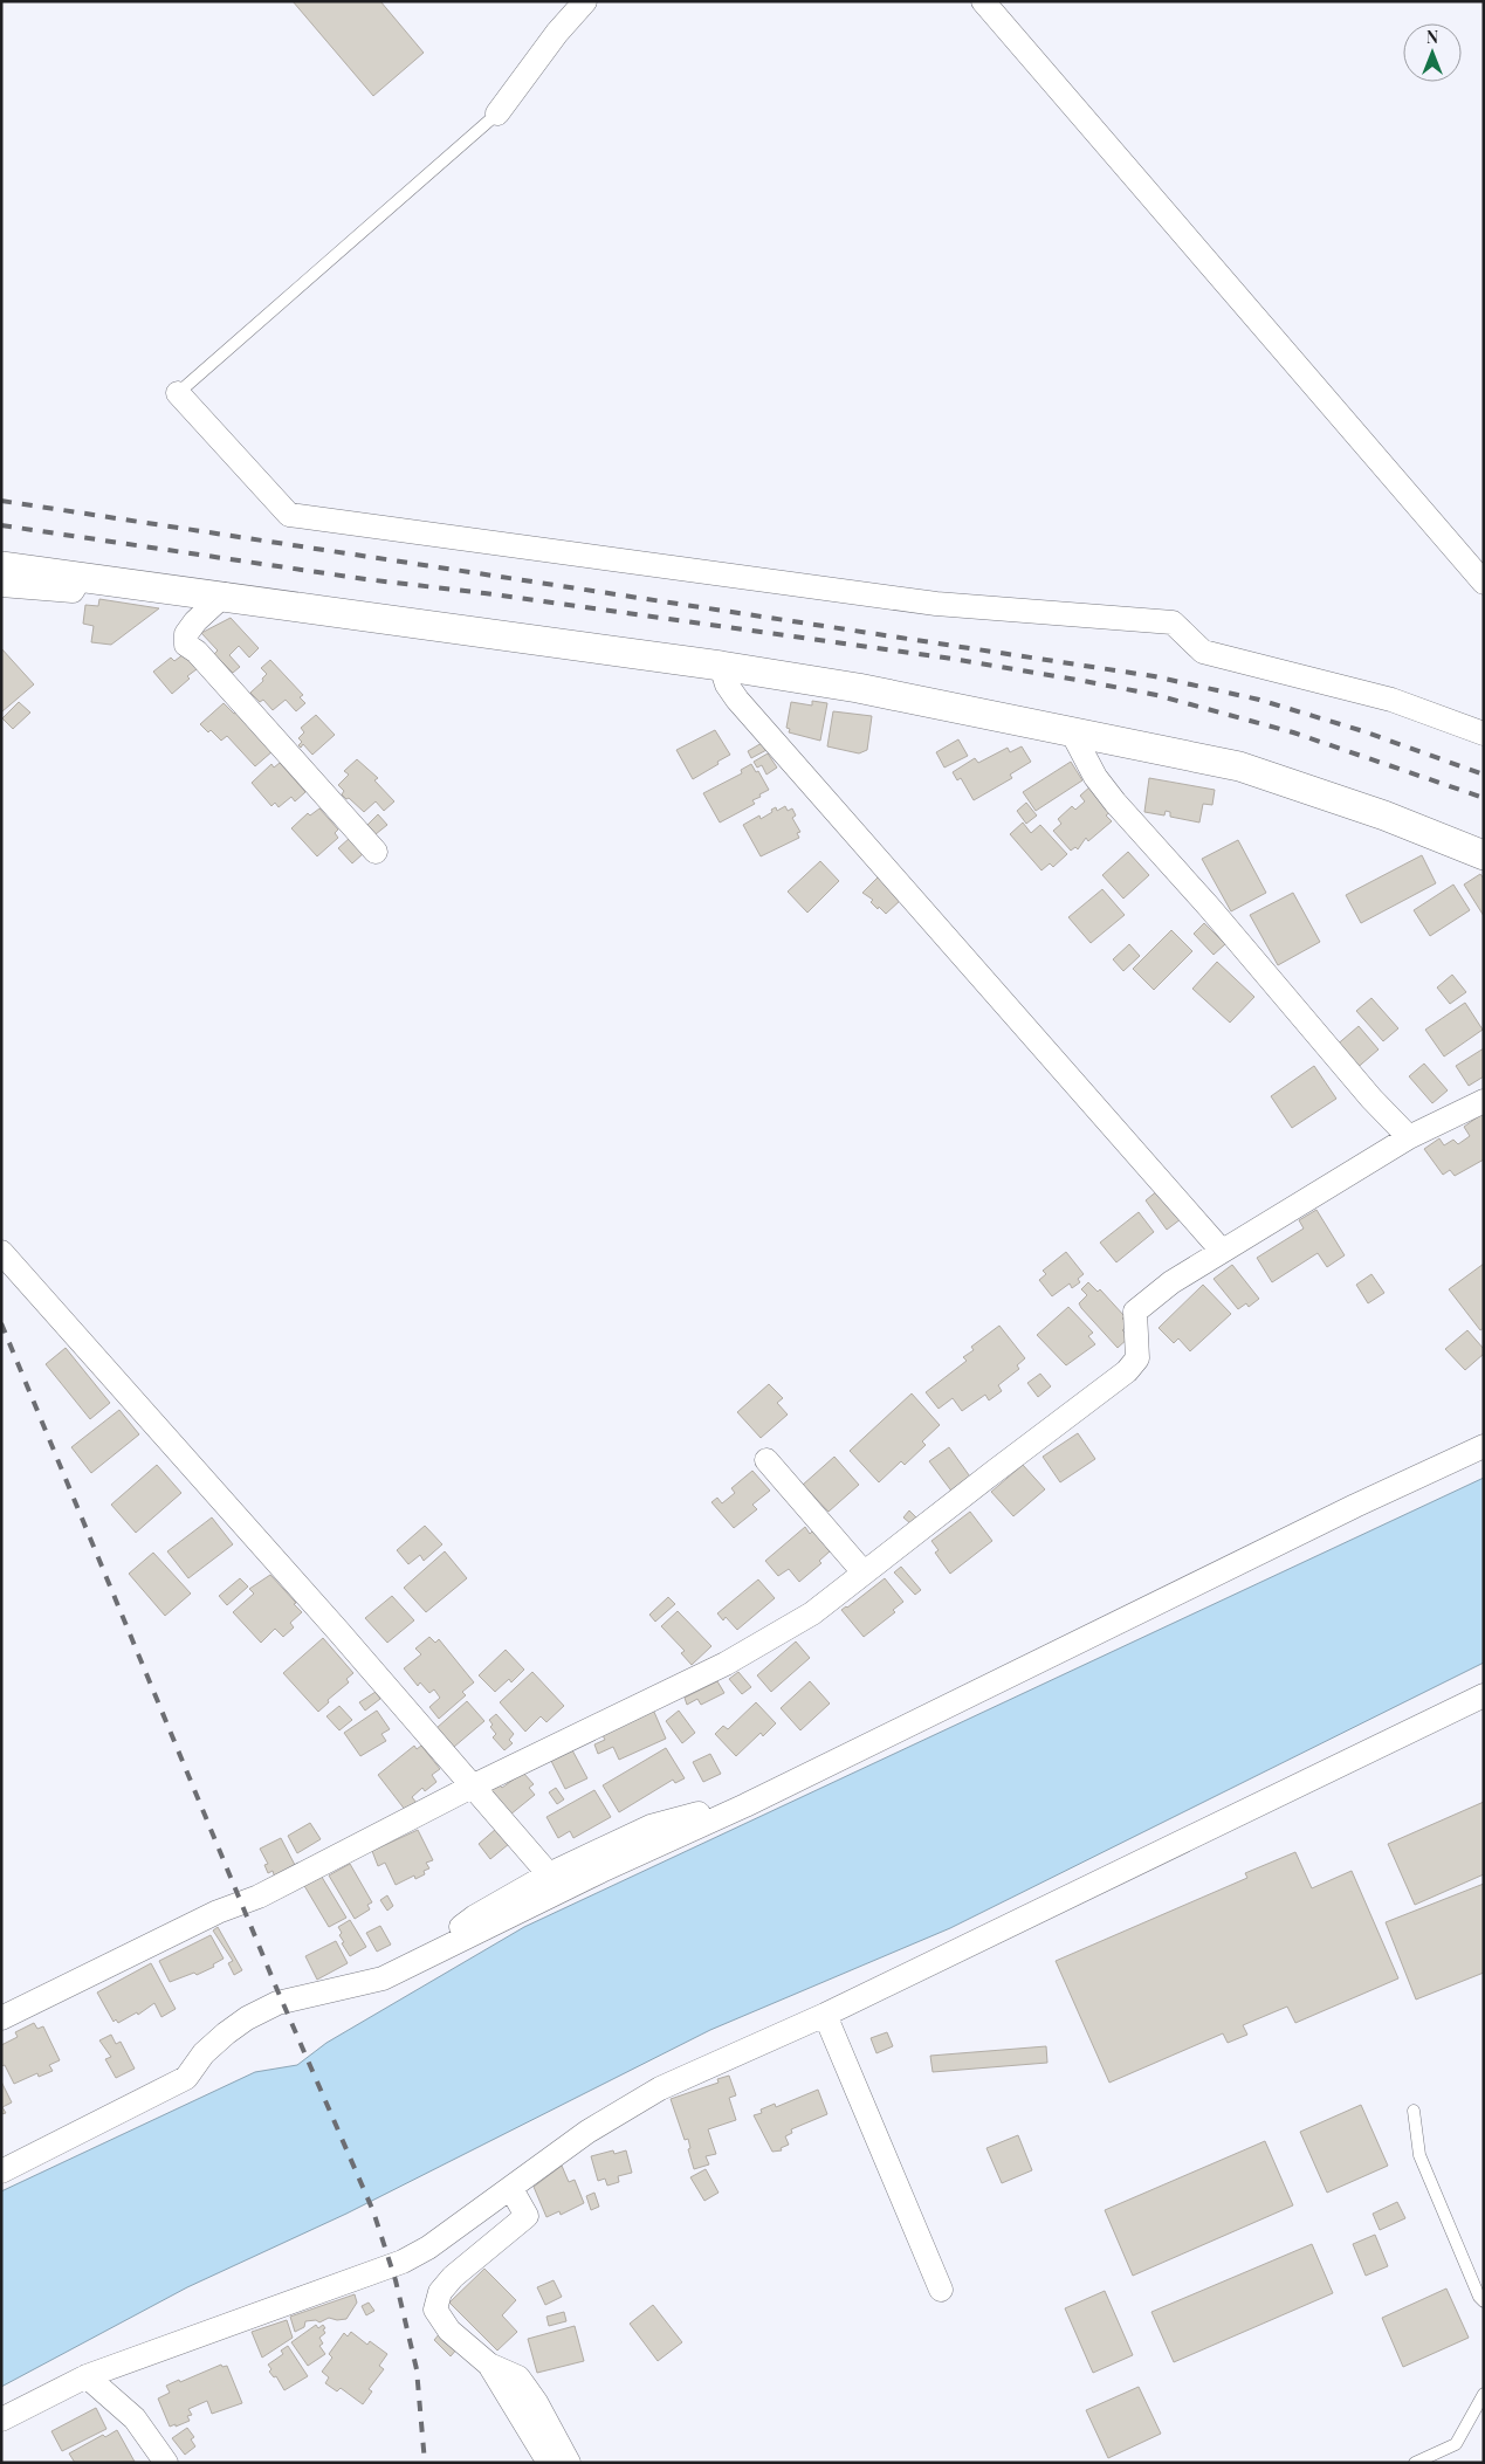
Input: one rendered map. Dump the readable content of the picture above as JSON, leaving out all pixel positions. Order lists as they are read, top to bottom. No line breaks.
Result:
{"north":"top"}
